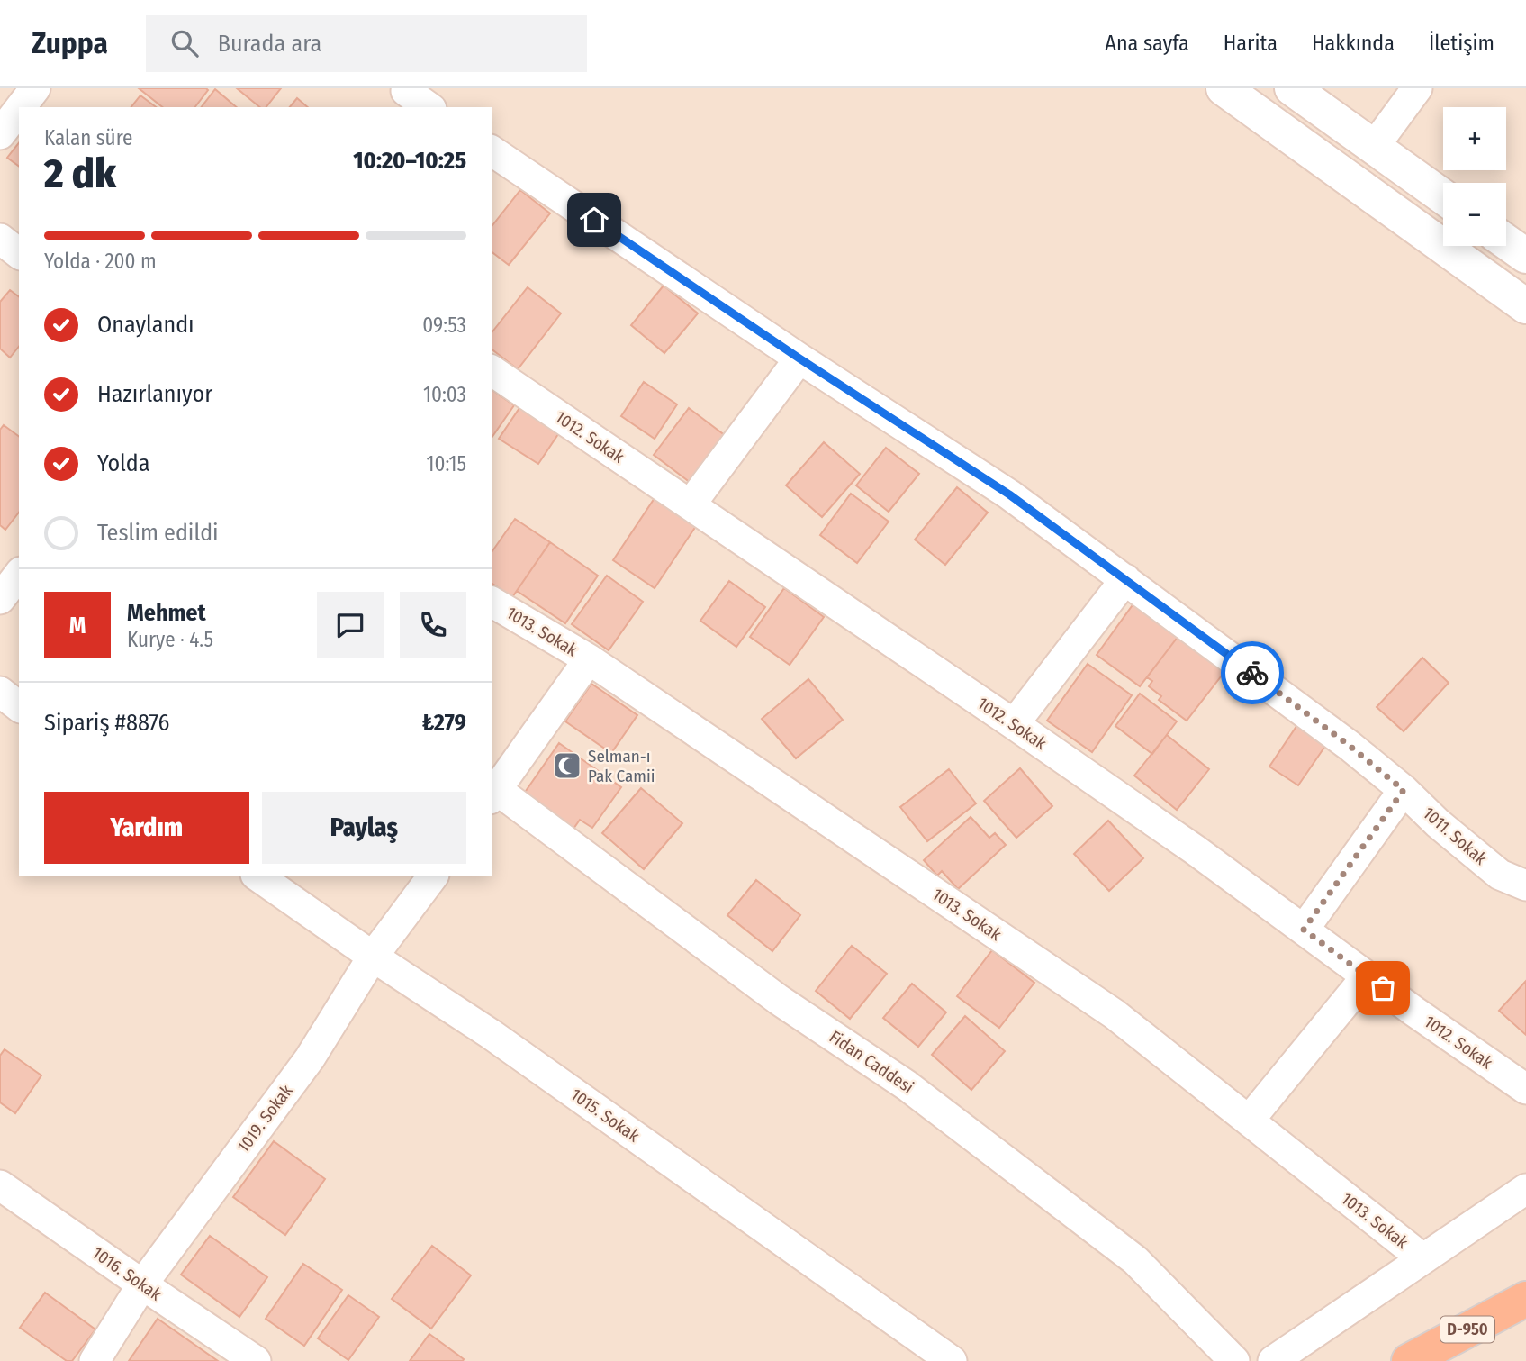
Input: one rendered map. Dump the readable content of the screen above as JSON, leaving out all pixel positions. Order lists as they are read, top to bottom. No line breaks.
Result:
{"streets":{"highway":["D-950"],"street":["1012. Sokak","1013. Sokak","1011. Sokak","Fidan Caddesi","1015. Sokak","1019. Sokak","1016. Sokak"]},"crossings":[["1015. Sokak","1019. Sokak"],["1019. Sokak","1016. Sokak"]],"places":{"mosque":["Selman-ı Pak Camii"]},"page":{"header":"Zuppa","search":"Burada ara","nav":["Ana sayfa","Harita","Hakkında","İletişim"],"map_buttons":["+","−"],"heading":["2 dk","Kalan süre","10:20–10:25"],"panel":["Mehmet","Kurye · 4.5","Sipariş #8876","₺279"],"bar":"Yolda · 200 m","list":[["Onaylandı","09:53"],["Hazırlanıyor","10:03"],["Yolda","10:15"],"Teslim edildi"],"round":"M","buttons":["Yardım","Paylaş"]}}
